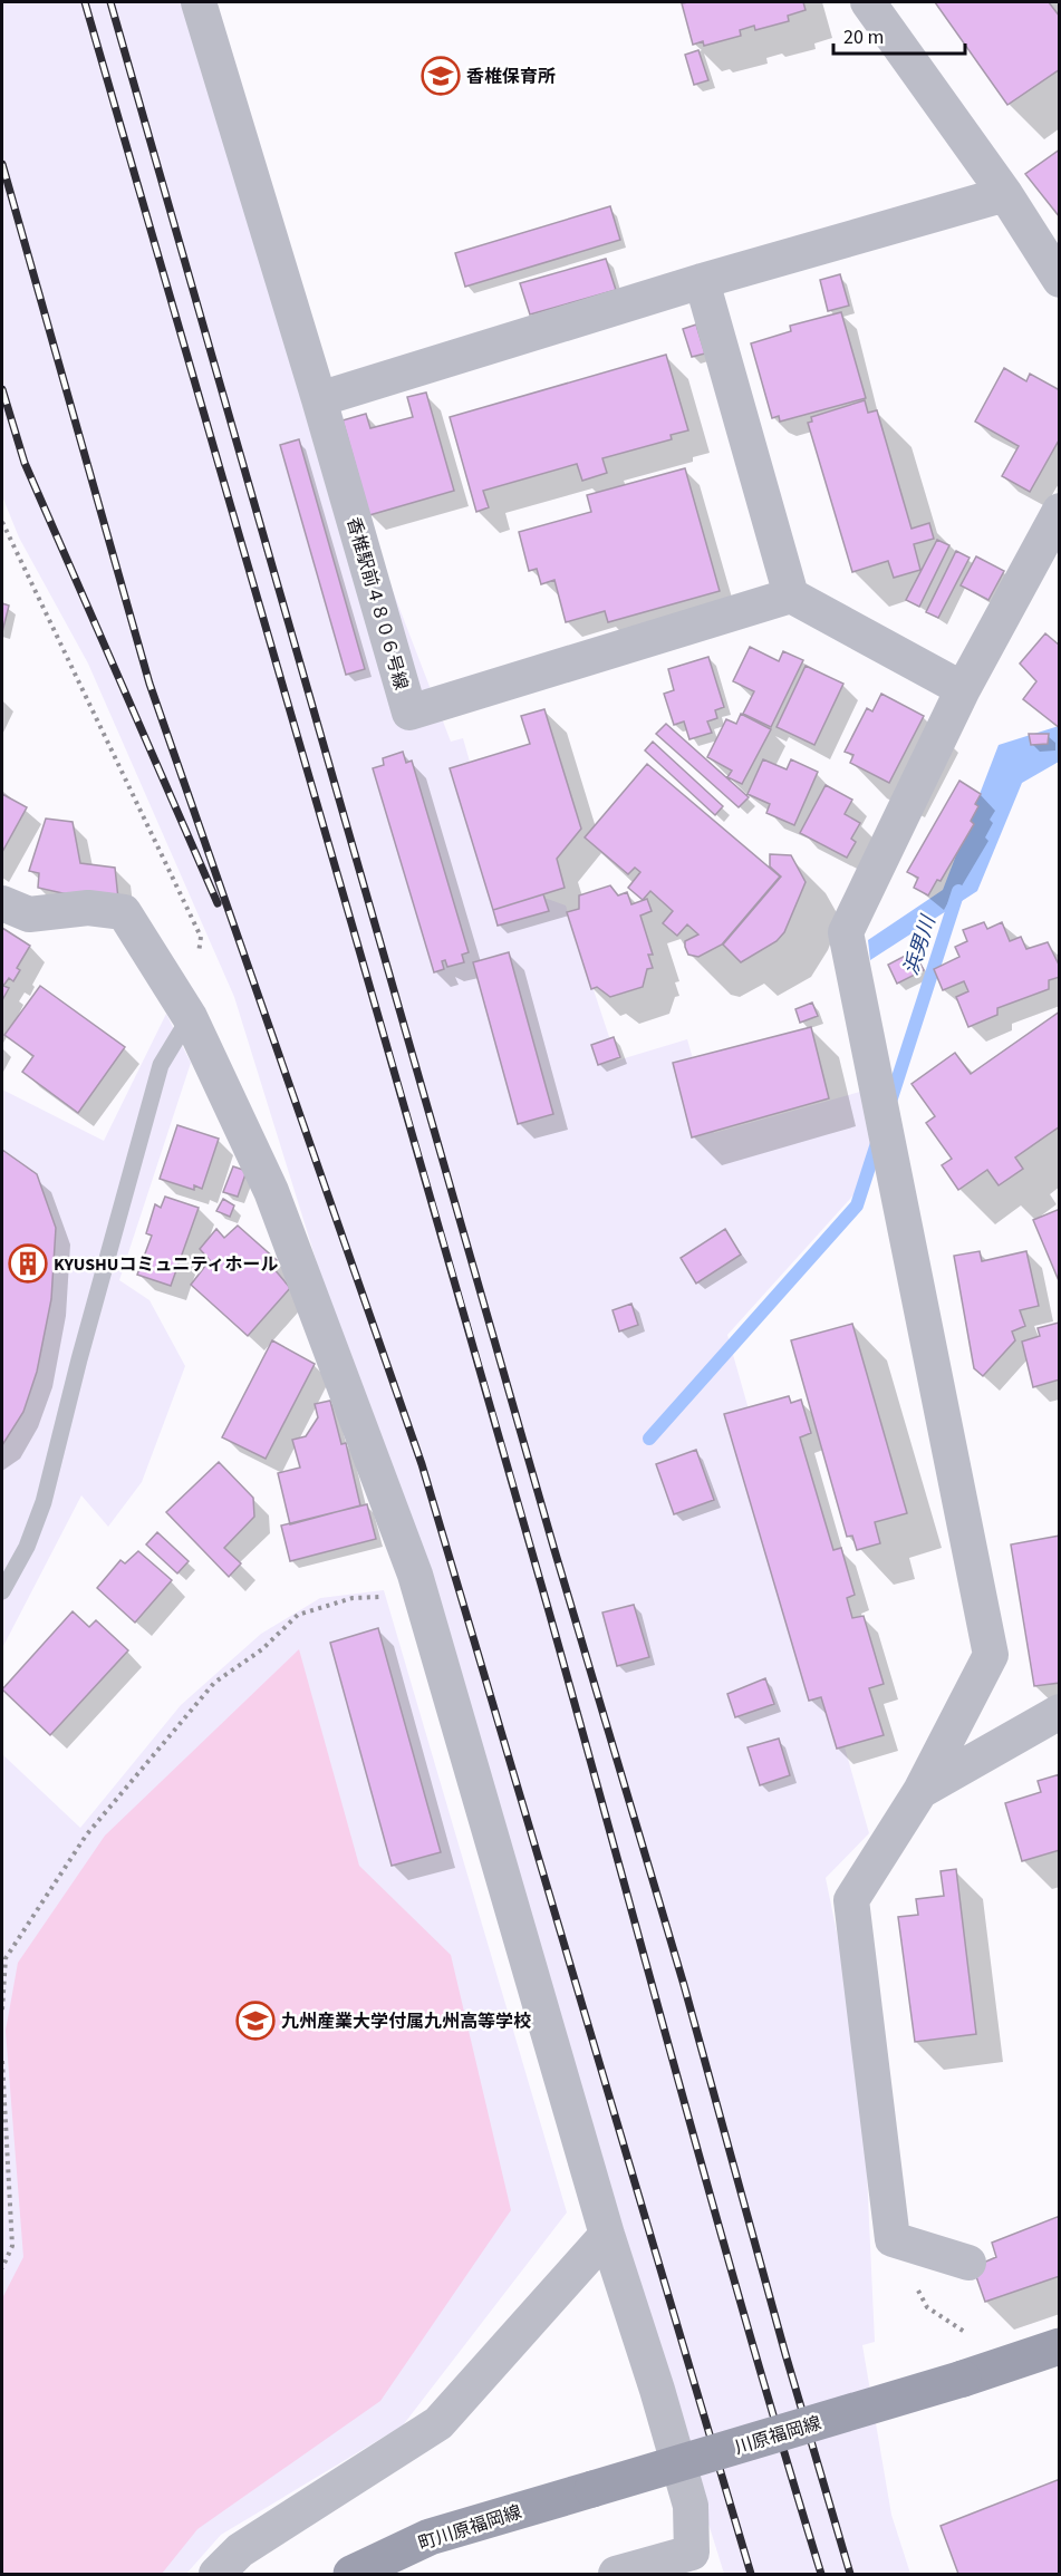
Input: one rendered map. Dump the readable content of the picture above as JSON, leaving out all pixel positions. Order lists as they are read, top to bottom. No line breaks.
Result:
{"streets":{"main road":["川原福岡線","町川原福岡線"],"street":["香椎駅前４８０６号線"]},"crossings":[["川原福岡線","町川原福岡線"]],"water":["浜男川"],"places":{"school or university":["香椎保育所","九州産業大学付属九州高等学校"],"building":["KYUSHUコミュニティホール"]},"scale_bar":"20 m"}
